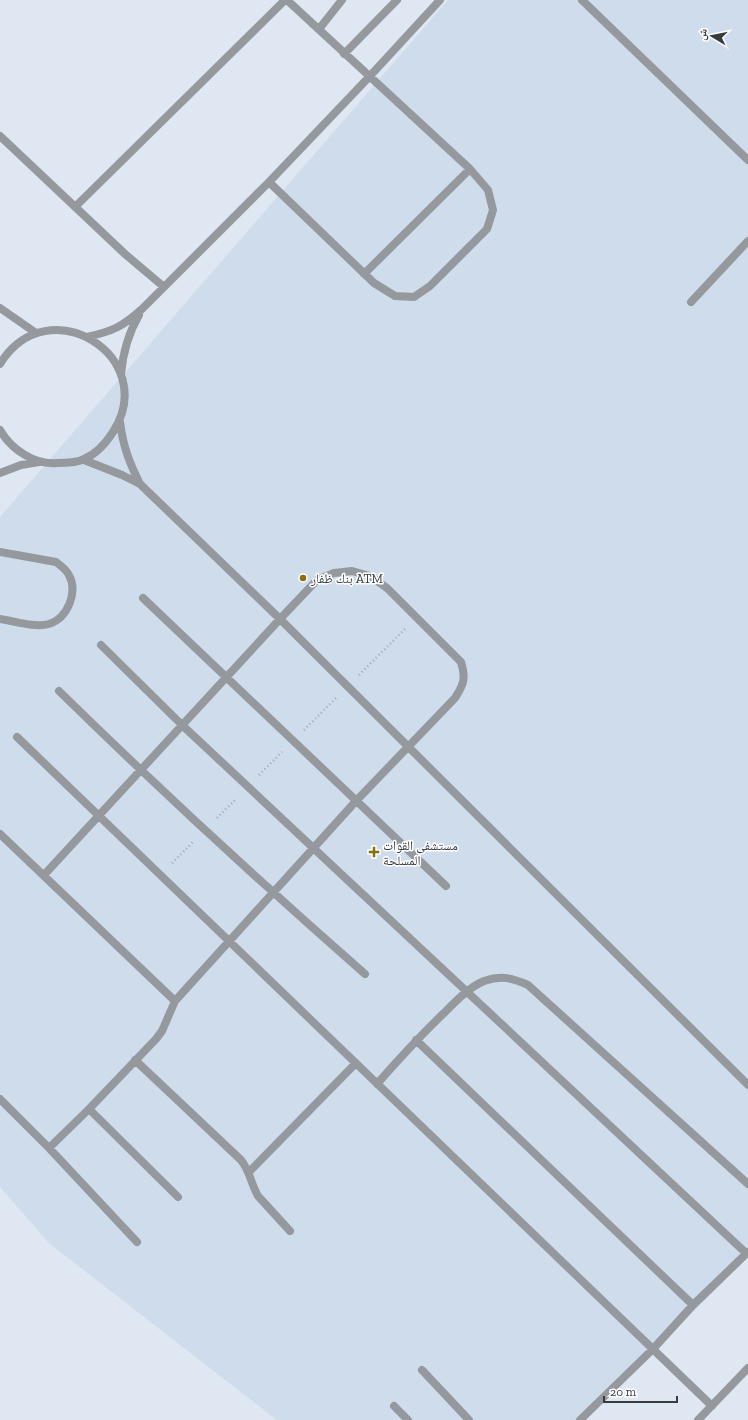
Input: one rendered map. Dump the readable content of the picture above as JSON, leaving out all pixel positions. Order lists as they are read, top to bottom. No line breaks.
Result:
{"places":{"other":["بنك ظفار ATM"],"health":["مستشفى القوات المسلحة"]},"scale_bar":"20 m","north":"left"}
